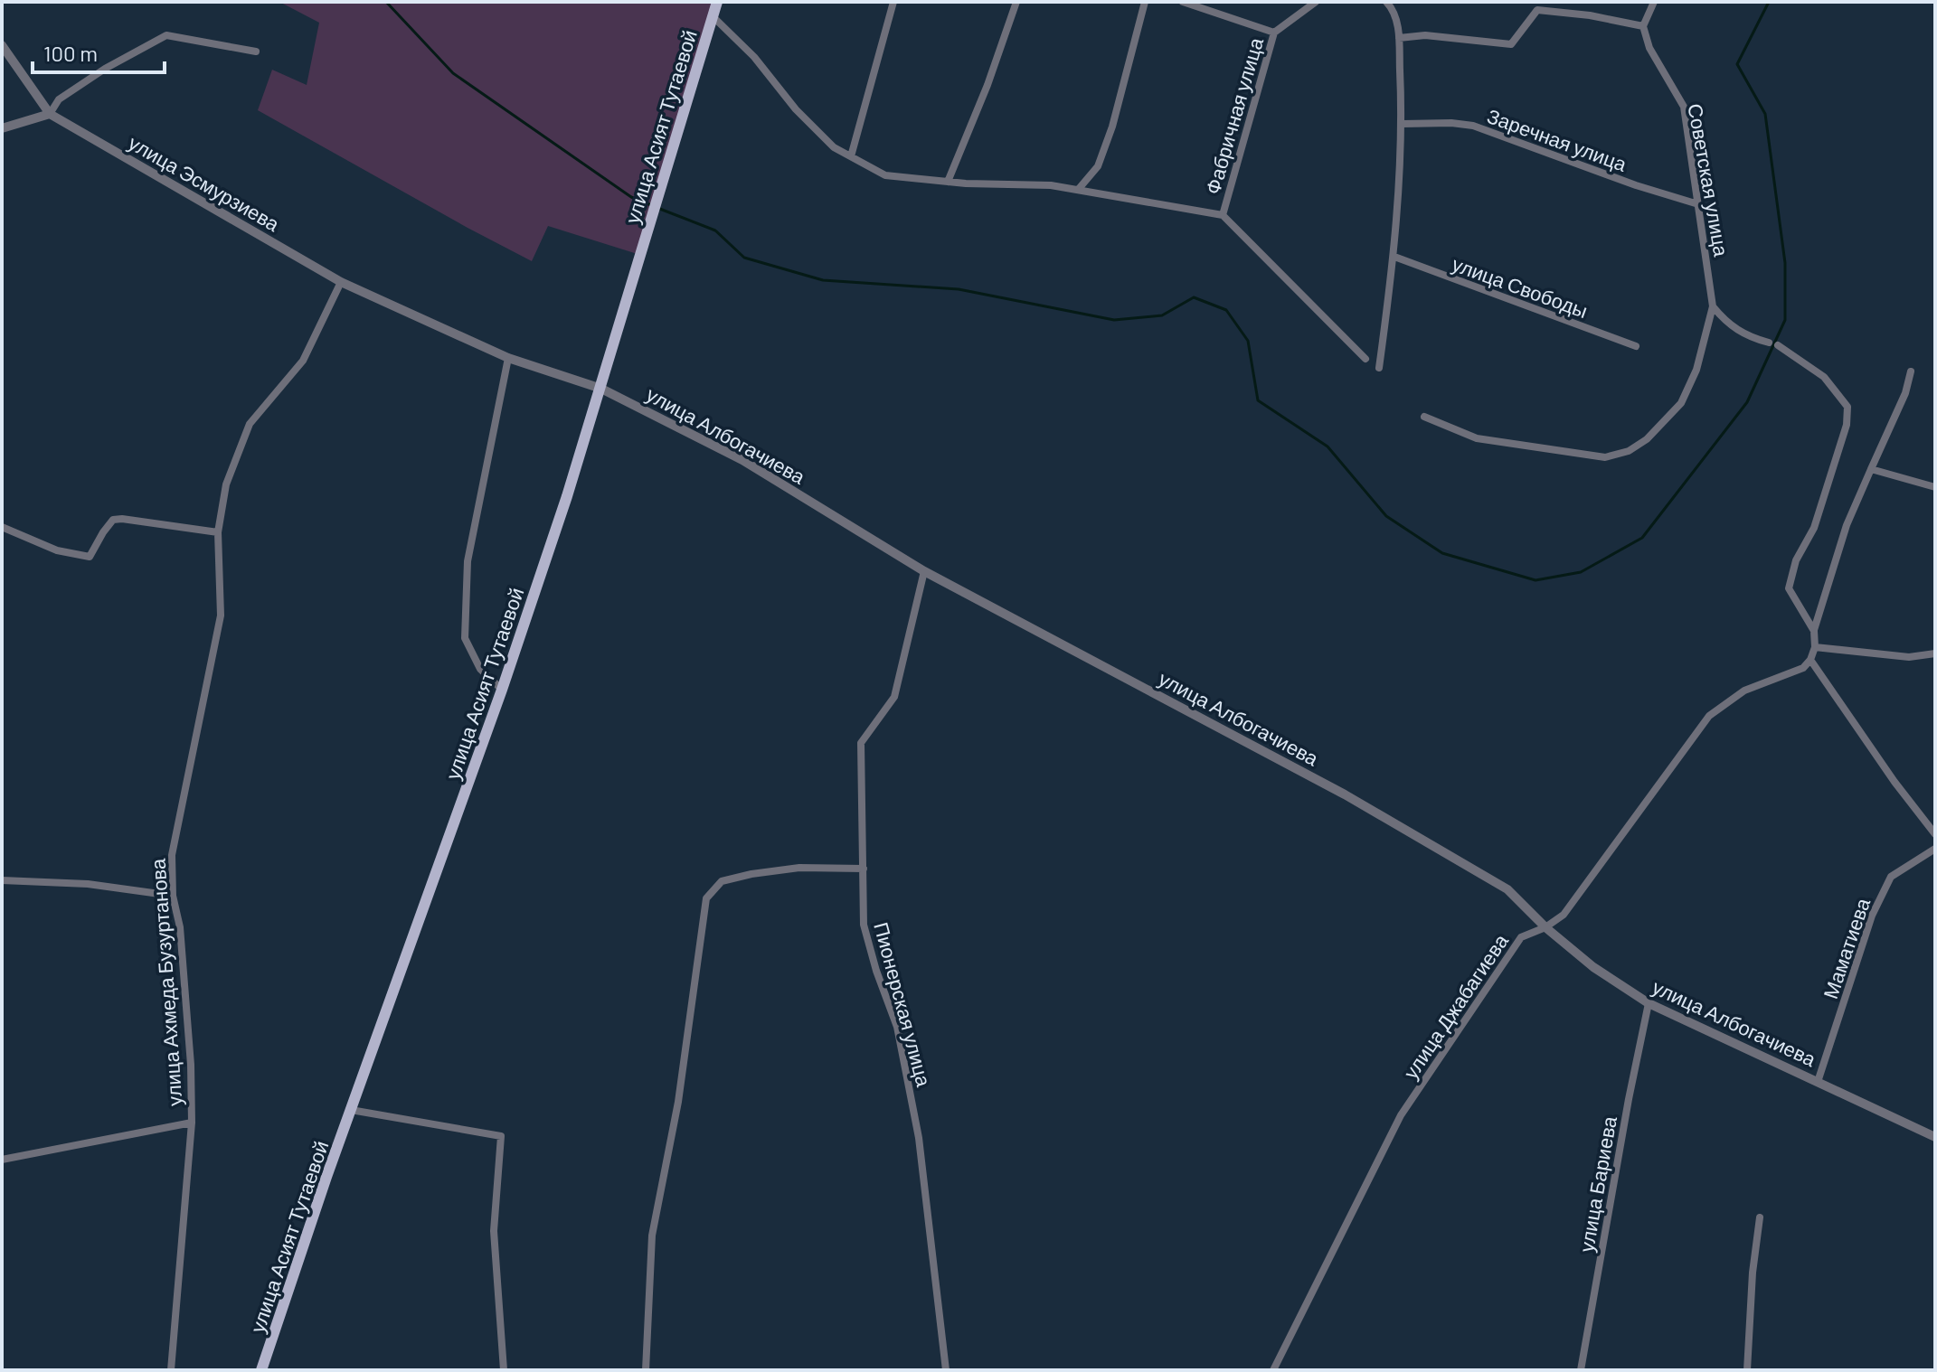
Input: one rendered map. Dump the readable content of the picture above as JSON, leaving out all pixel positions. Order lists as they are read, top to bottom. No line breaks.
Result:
{"streets":{"main road":["улица Асият Тутаевой"],"street":["Фабричная улица","Заречная улица","Советская улица","улица Эсмурзиева","улица Свободы","улица Албогачиева","Маматиева","улица Ахмеда Бузуртанова","Пионерская улица","улица Джабагиева","улица Бариева"]},"crossings":[["улица Асият Тутаевой","улица Албогачиева"],["Заречная улица","Советская улица"],["улица Эсмурзиева","улица Албогачиева"],["улица Эсмурзиева","улица Ахмеда Бузуртанова"],["улица Албогачиева","Маматиева"],["улица Албогачиева","Пионерская улица"],["улица Албогачиева","улица Джабагиева"],["улица Албогачиева","улица Бариева"]],"scale_bar":"100 m"}
